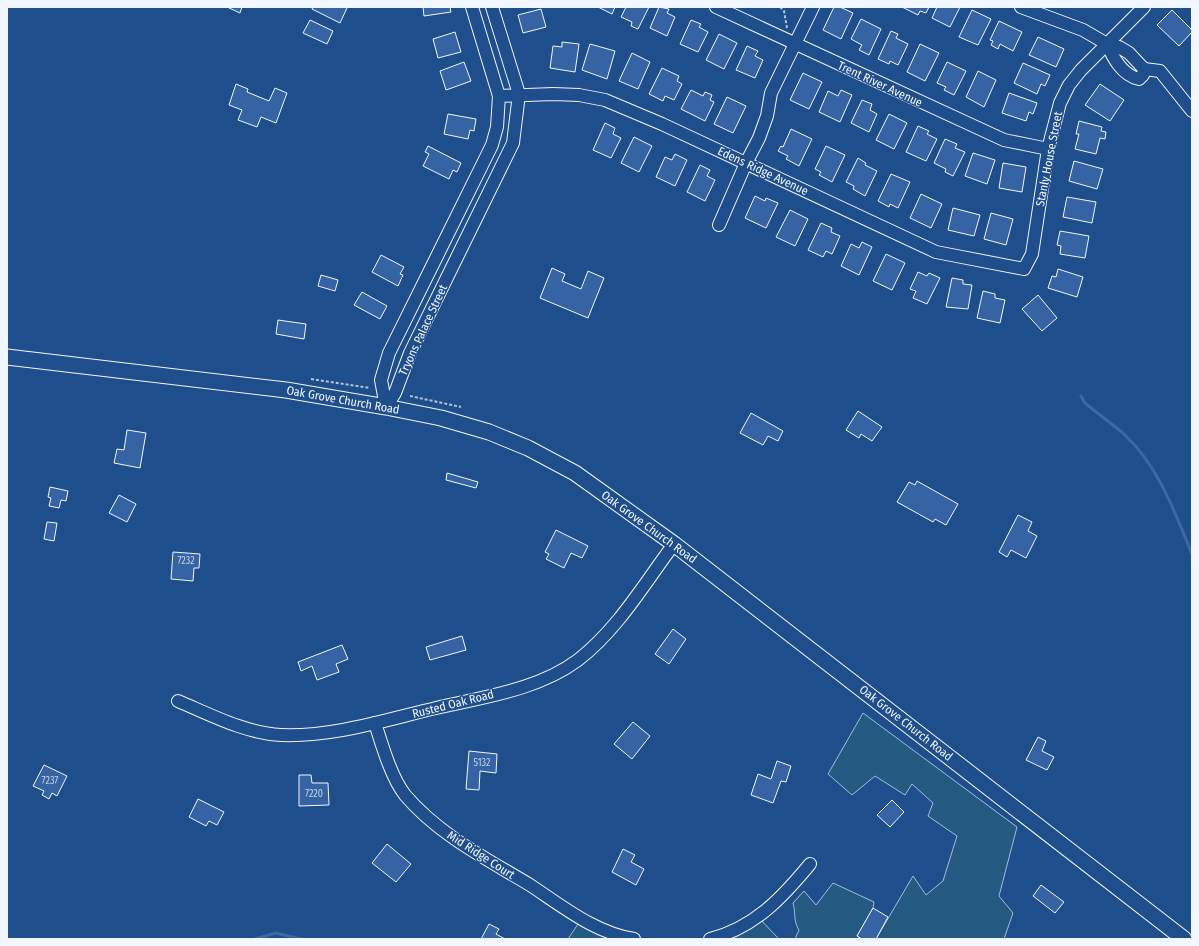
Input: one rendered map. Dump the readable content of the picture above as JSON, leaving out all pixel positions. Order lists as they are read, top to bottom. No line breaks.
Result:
{"streets":{"main road":["Oak Grove Church Road"],"street":["Trent River Avenue","Stanly House Street","Edens Ridge Avenue","Tryons Palace Street","Rusted Oak Road","Mid Ridge Court"]},"crossings":[["Trent River Avenue","Stanly House Street"],["Stanly House Street","Edens Ridge Avenue"],["Edens Ridge Avenue","Tryons Palace Street"],["Tryons Palace Street","Oak Grove Church Road"],["Oak Grove Church Road","Rusted Oak Road"],["Rusted Oak Road","Mid Ridge Court"]],"house_numbers":["7232","5132","7237","7220"]}
